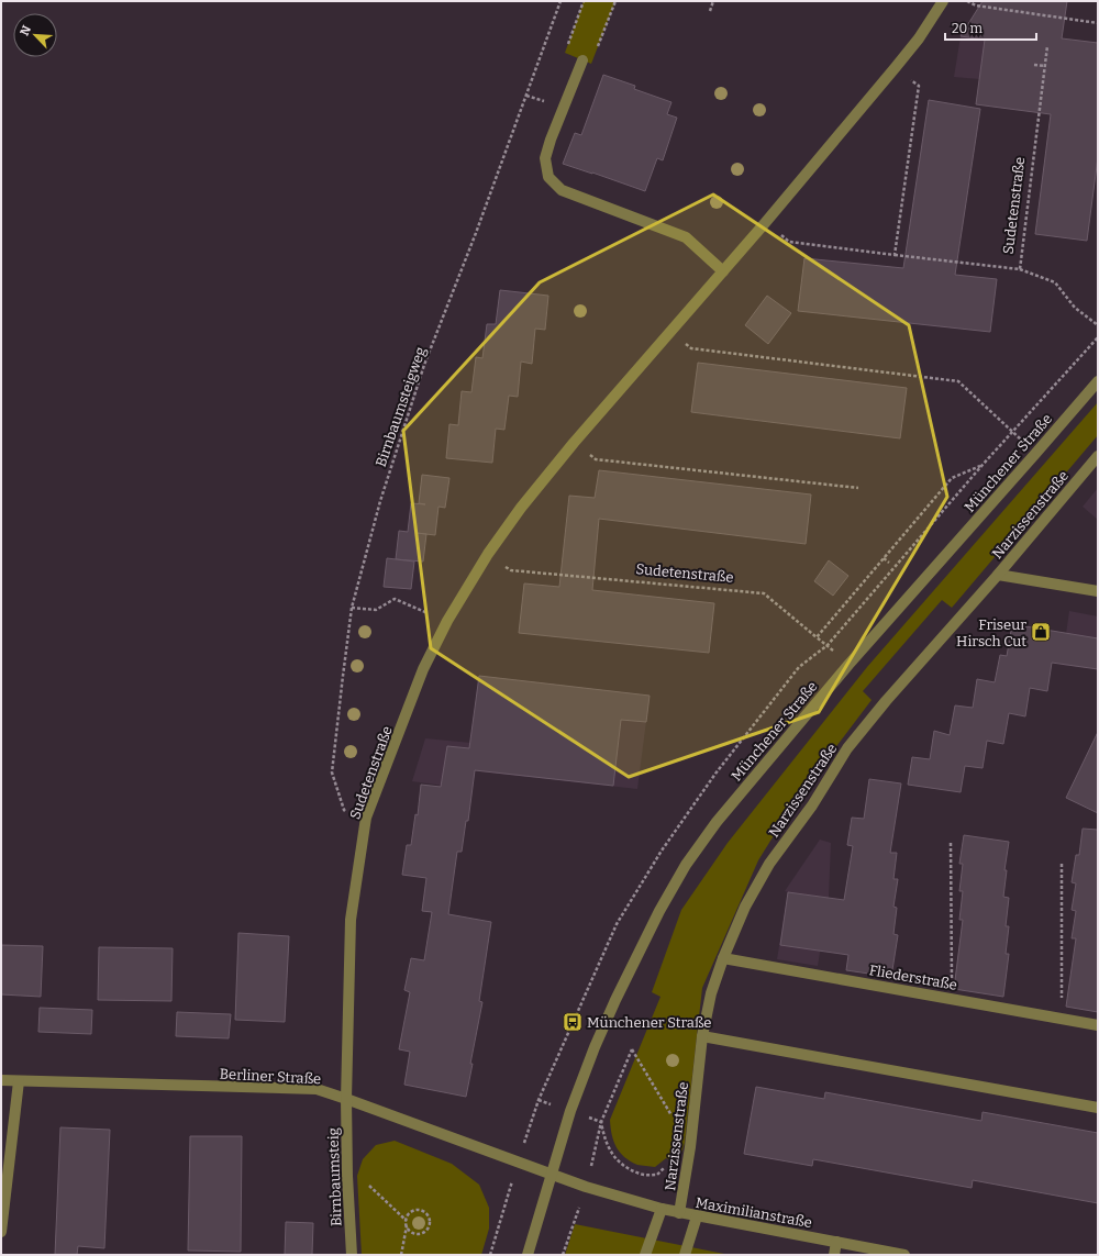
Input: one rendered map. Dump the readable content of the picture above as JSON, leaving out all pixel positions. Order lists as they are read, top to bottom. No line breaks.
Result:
{"streets":{"street":["Sudetenstraße","Münchener Straße","Narzissenstraße","Fliederstraße","Berliner Straße","Birnbaumsteig","Maximilianstraße"],"path":["Birnbaumsteigweg"]},"crossings":[["Sudetenstraße","Birnbaumsteigweg"],["Sudetenstraße","Münchener Straße"],["Sudetenstraße","Berliner Straße"],["Sudetenstraße","Birnbaumsteig"],["Münchener Straße","Berliner Straße"],["Münchener Straße","Maximilianstraße"],["Narzissenstraße","Fliederstraße"],["Narzissenstraße","Maximilianstraße"],["Berliner Straße","Birnbaumsteig"],["Berliner Straße","Maximilianstraße"]],"places":{"shop":["Friseur Hirsch Cut"],"bus stop":["Münchener Straße"]},"scale_bar":"20 m","north":"top left"}
